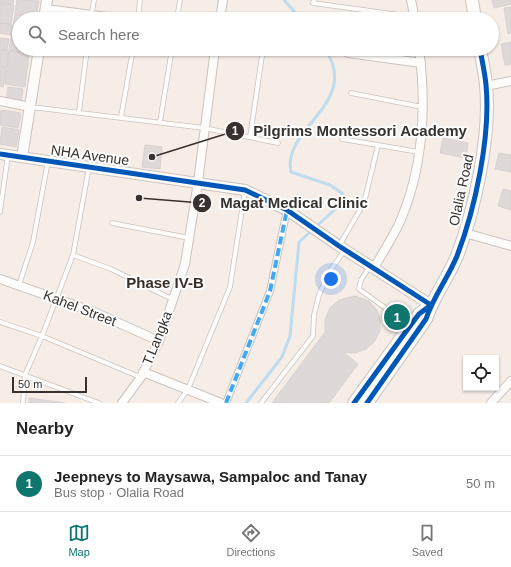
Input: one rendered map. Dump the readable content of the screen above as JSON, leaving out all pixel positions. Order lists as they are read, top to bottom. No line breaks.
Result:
{"streets":{"main road":["Olalia Road"],"street":["NHA Avenue","Kahel Street","T.Langka"]},"crossings":[["NHA Avenue","Olalia Road"],["NHA Avenue","T.Langka"],["Kahel Street","T.Langka"]],"districts":["Phase IV-B"],"places":["Pilgrims Montessori Academy","Magat Medical Clinic"],"scale_bar":"50 m","page":{"search":"Search here","pins":"1","scale":"50 m","heading":"Nearby","list":[{"mark":"1","name":"Jeepneys to Maysawa, Sampaloc and Tanay","note":"Bus stop · Olalia Road","value":"50 m"}],"nav":["Map","Directions","Saved"]}}
